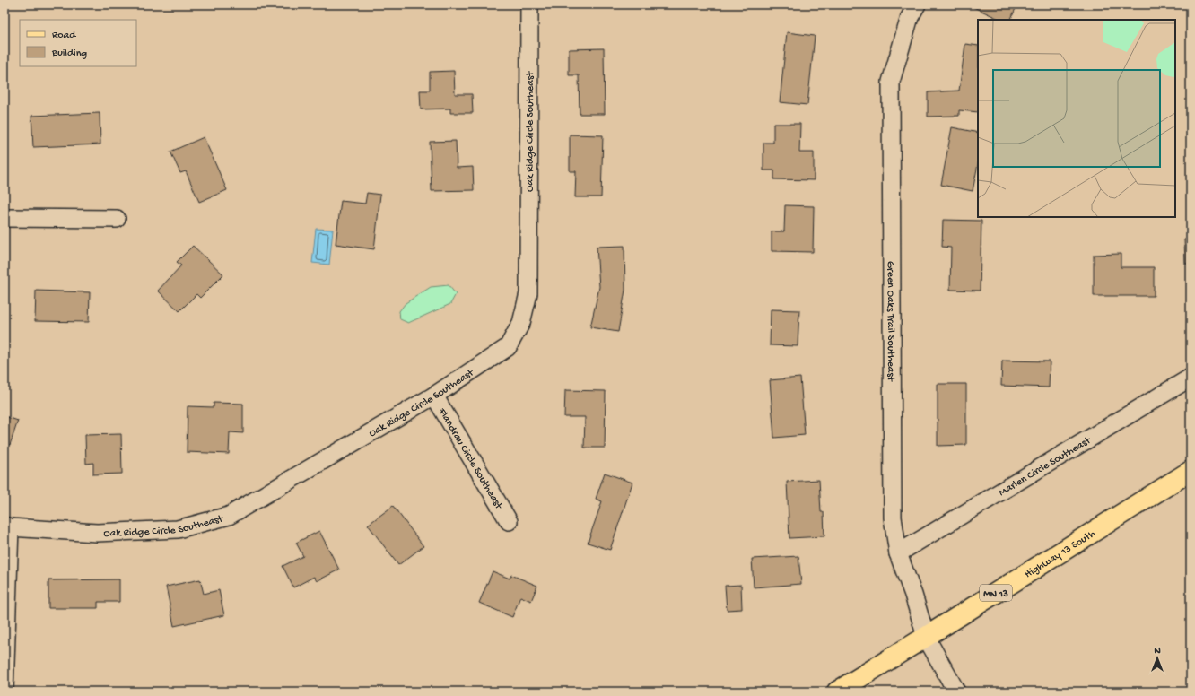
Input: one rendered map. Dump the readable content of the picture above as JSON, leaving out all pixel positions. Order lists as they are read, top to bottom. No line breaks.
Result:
{"streets":{"main road":["Highway 13 South","MN 13"],"street":["Oak Ridge Circle Southeast","Green Oaks Trail Southeast","Flandrau Circle Southeast","Marlen Circle Southeast"]},"crossings":[["Oak Ridge Circle Southeast","Flandrau Circle Southeast"],["Green Oaks Trail Southeast","Marlen Circle Southeast"],["Green Oaks Trail Southeast","Highway 13 South"]],"legend":["Road","Building"],"north":"top"}
